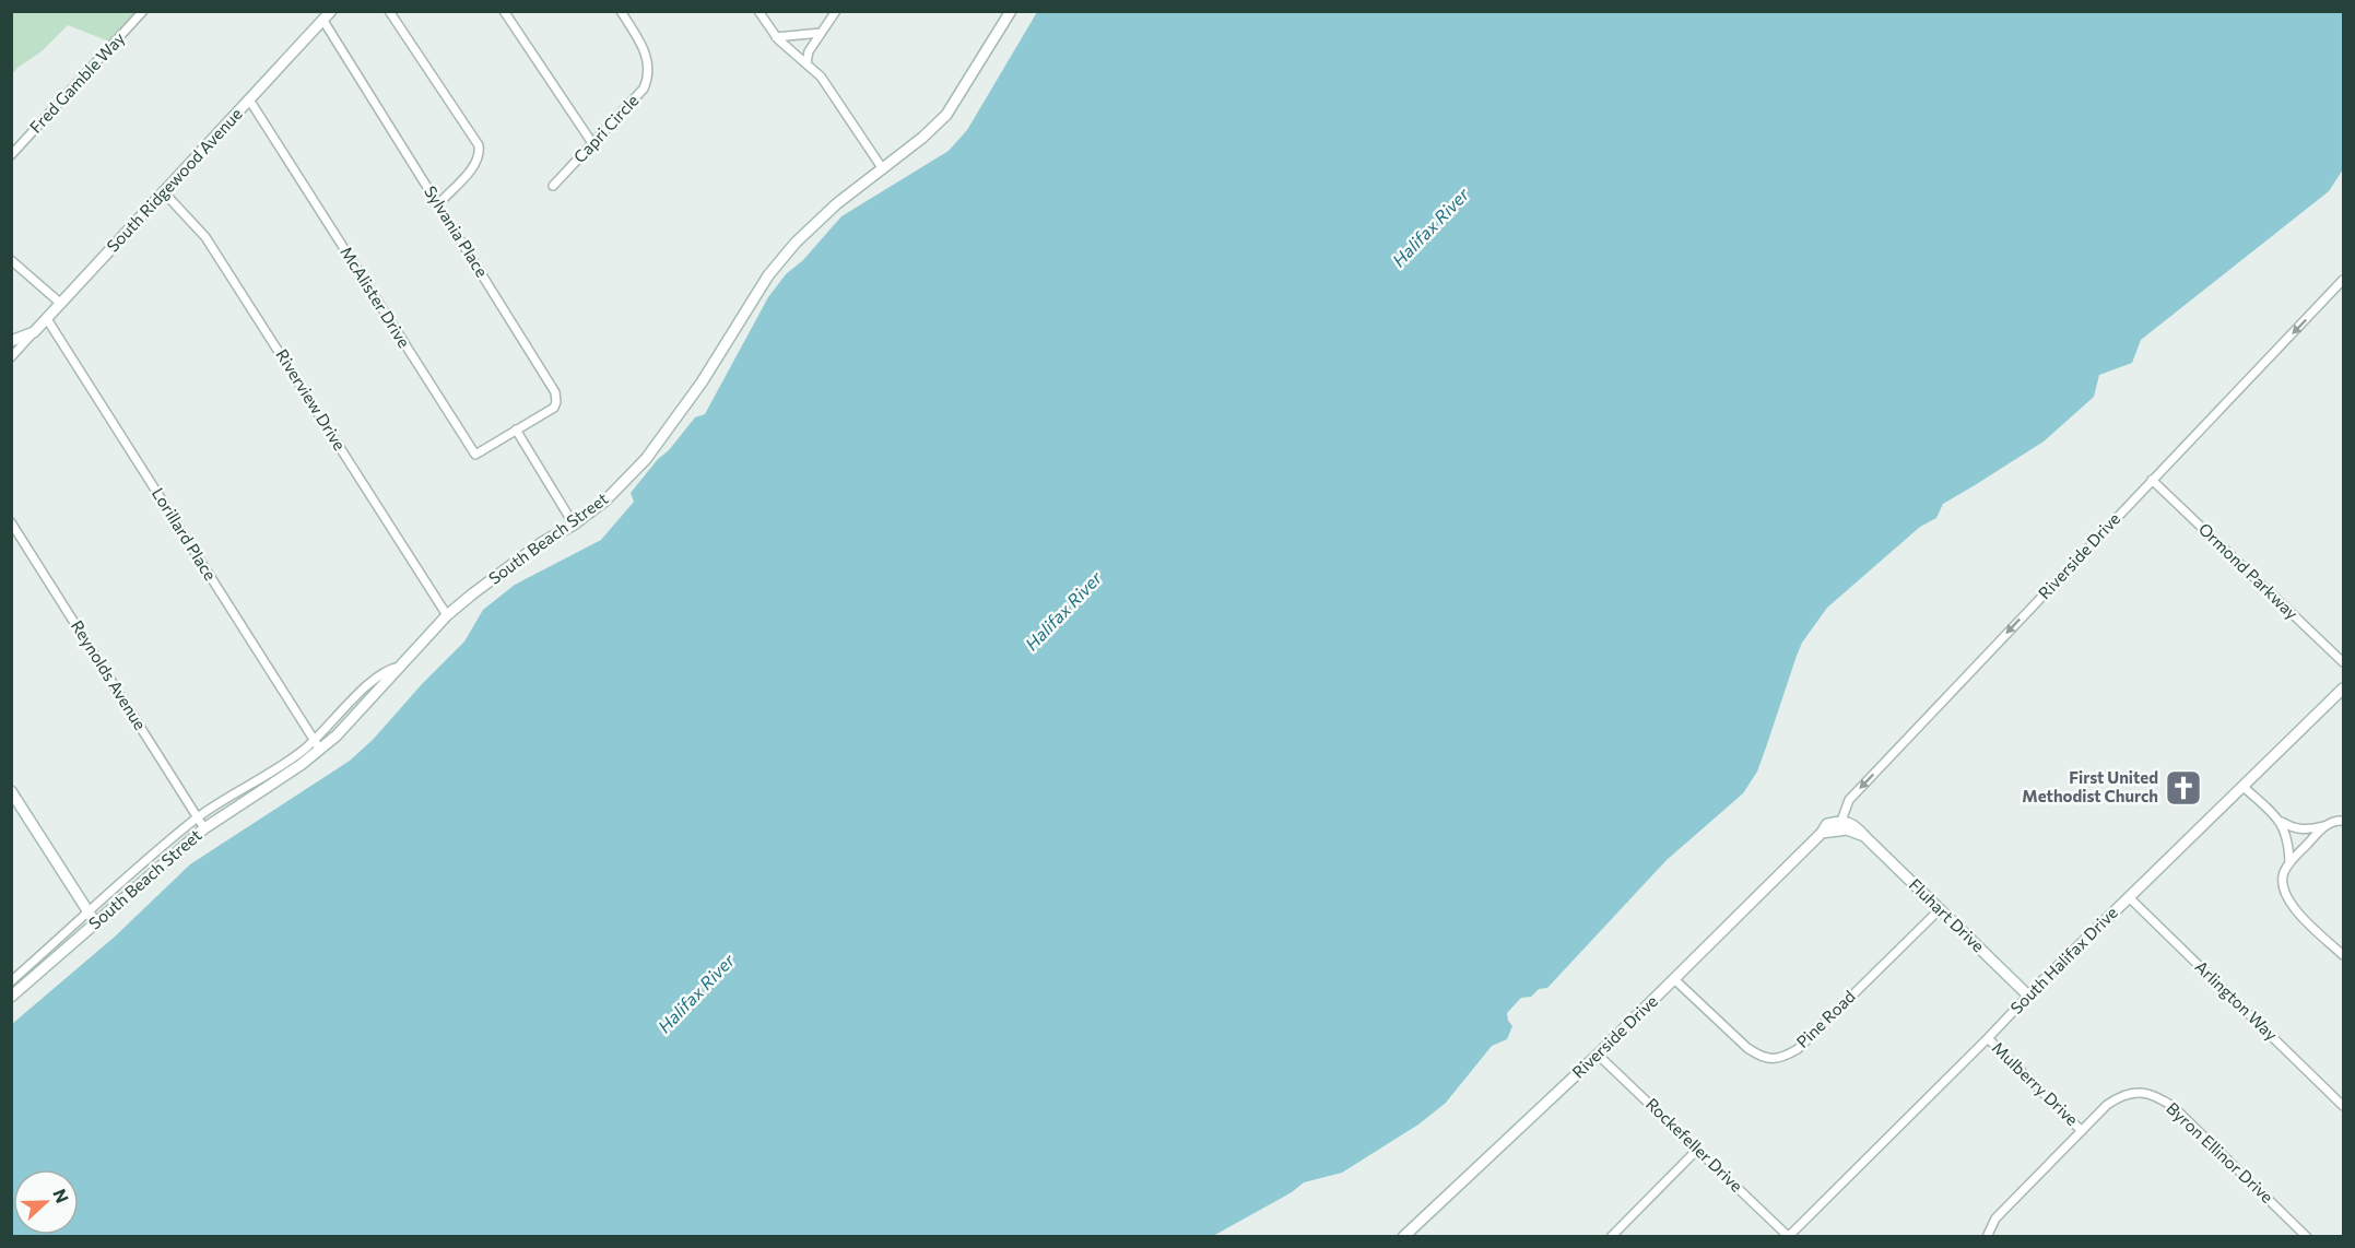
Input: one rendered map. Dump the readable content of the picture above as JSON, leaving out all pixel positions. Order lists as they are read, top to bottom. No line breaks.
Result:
{"streets":{"street":["Fred Gamble Way","Capri Circle","South Ridgewood Avenue","Sylvania Place","McAlister Drive","Riverview Drive","Lorillard Place","South Beach Street","Riverside Drive","Ormond Parkway","Reynolds Avenue","Fluhart Drive","South Halifax Drive","Arlington Way","Pine Road","Mulberry Drive","Rockefeller Drive","Byron Ellinor Drive"]},"crossings":[["South Ridgewood Avenue","Sylvania Place"],["South Ridgewood Avenue","McAlister Drive"],["South Ridgewood Avenue","Riverview Drive"],["South Ridgewood Avenue","Lorillard Place"],["Sylvania Place","McAlister Drive"],["Riverview Drive","South Beach Street"],["Lorillard Place","South Beach Street"],["South Beach Street","Reynolds Avenue"],["Riverside Drive","Ormond Parkway"],["Riverside Drive","Fluhart Drive"],["Riverside Drive","Pine Road"],["Riverside Drive","Rockefeller Drive"],["Fluhart Drive","South Halifax Drive"],["Fluhart Drive","Pine Road"],["South Halifax Drive","Arlington Way"],["South Halifax Drive","Mulberry Drive"],["South Halifax Drive","Rockefeller Drive"],["Mulberry Drive","Byron Ellinor Drive"]],"one_way":["Riverside Drive"],"water":["Halifax River"],"places":{"church":["First United Methodist Church"]},"north":"right"}
